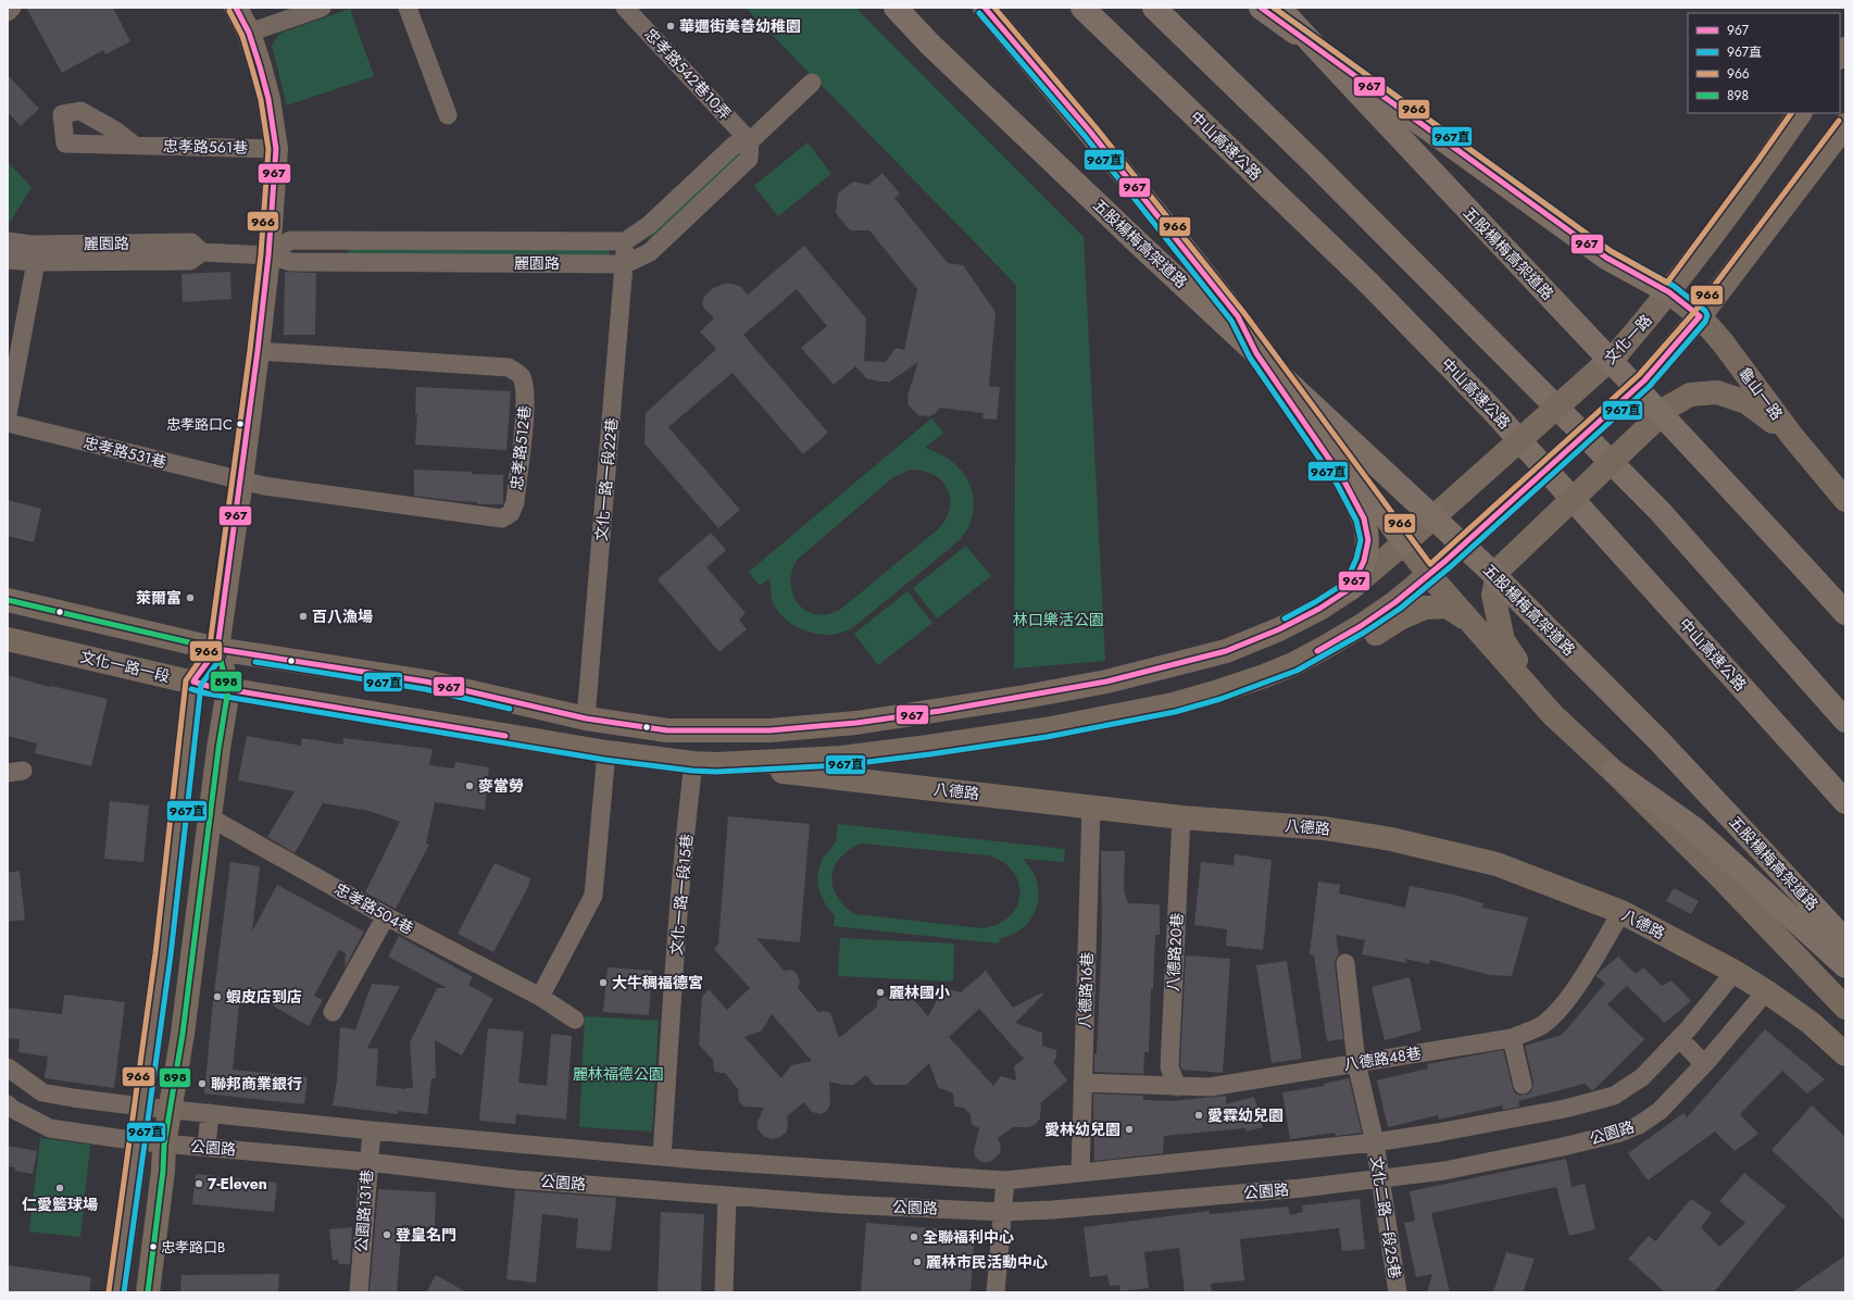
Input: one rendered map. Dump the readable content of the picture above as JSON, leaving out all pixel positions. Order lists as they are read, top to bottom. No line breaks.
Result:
{"streets":{"highway":["中山高速公路","五股楊梅高架道路"],"street":["忠孝路542巷10弄","忠孝路561巷","麗園路","文化一路","龜山一路","忠孝路512巷","忠孝路531巷","文化一路一段22巷","文化一路一段","八德路","文化一路一段15巷","忠孝路504巷","八德路20巷","八德路16巷","八德路48巷","公園路","公園路131巷","文化二路一段25巷"]},"crossings":[["忠孝路542巷10弄","麗園路"],["麗園路","文化一路一段22巷"],["文化一路","龜山一路"],["忠孝路512巷","忠孝路531巷"],["文化一路一段","八德路"],["文化一路一段","文化一路一段15巷"],["八德路","八德路20巷"],["八德路","八德路16巷"],["八德路","八德路48巷"],["八德路","公園路"],["八德路20巷","八德路48巷"],["八德路16巷","八德路48巷"],["八德路48巷","文化二路一段25巷"],["公園路","公園路131巷"],["公園路","文化二路一段25巷"]],"parks":["林口樂活公園","麗林福德公園"],"places":["華邇街美善幼稚園","忠孝路口C","萊爾富","百八漁場","麥當勞","大牛稠福德宮","麗林國小","蝦皮店到店","聯邦商業銀行","愛霖幼兒園","愛林幼兒園","7-Eleven","仁愛籃球場","登皇名門","全聯福利中心","忠孝路口B","麗林市民活動中心"],"lines":["transit line 967","transit line 967直","transit line 966","transit line 898"],"legend":["967","967直","966","898"]}
